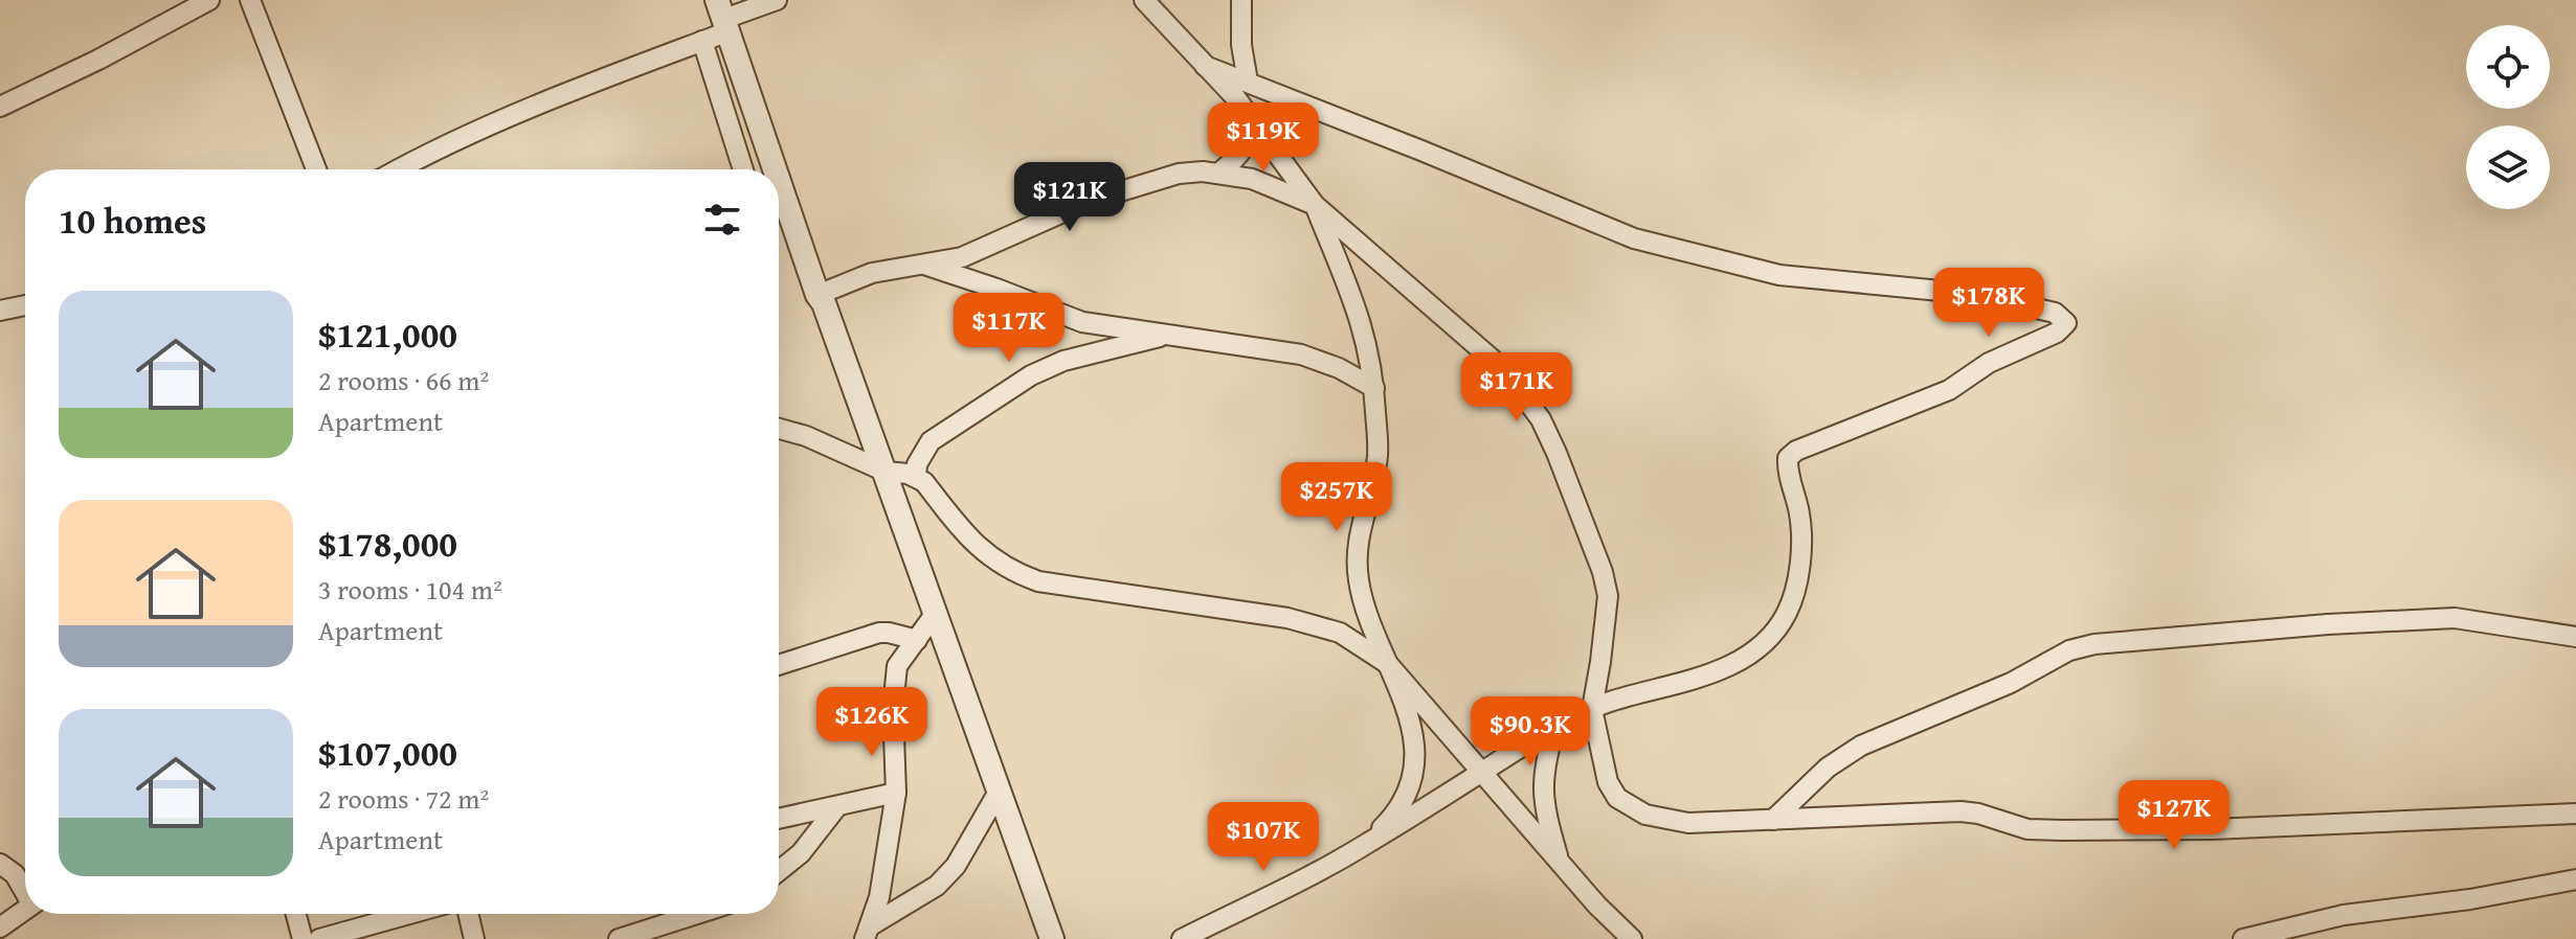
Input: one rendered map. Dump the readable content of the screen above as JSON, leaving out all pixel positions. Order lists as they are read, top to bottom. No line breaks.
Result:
{"page":{"price":["$119K","$121K","$178K","$117K","$171K","$257K","$126K","$90.3K","$127K","$107K"],"heading":"10 homes","list":[{"name":"$121,000","note":"2 rooms · 66 m² · Apartment"},{"name":"$178,000","note":"3 rooms · 104 m² · Apartment"},{"name":"$107,000","note":"2 rooms · 72 m² · Apartment"}]}}
